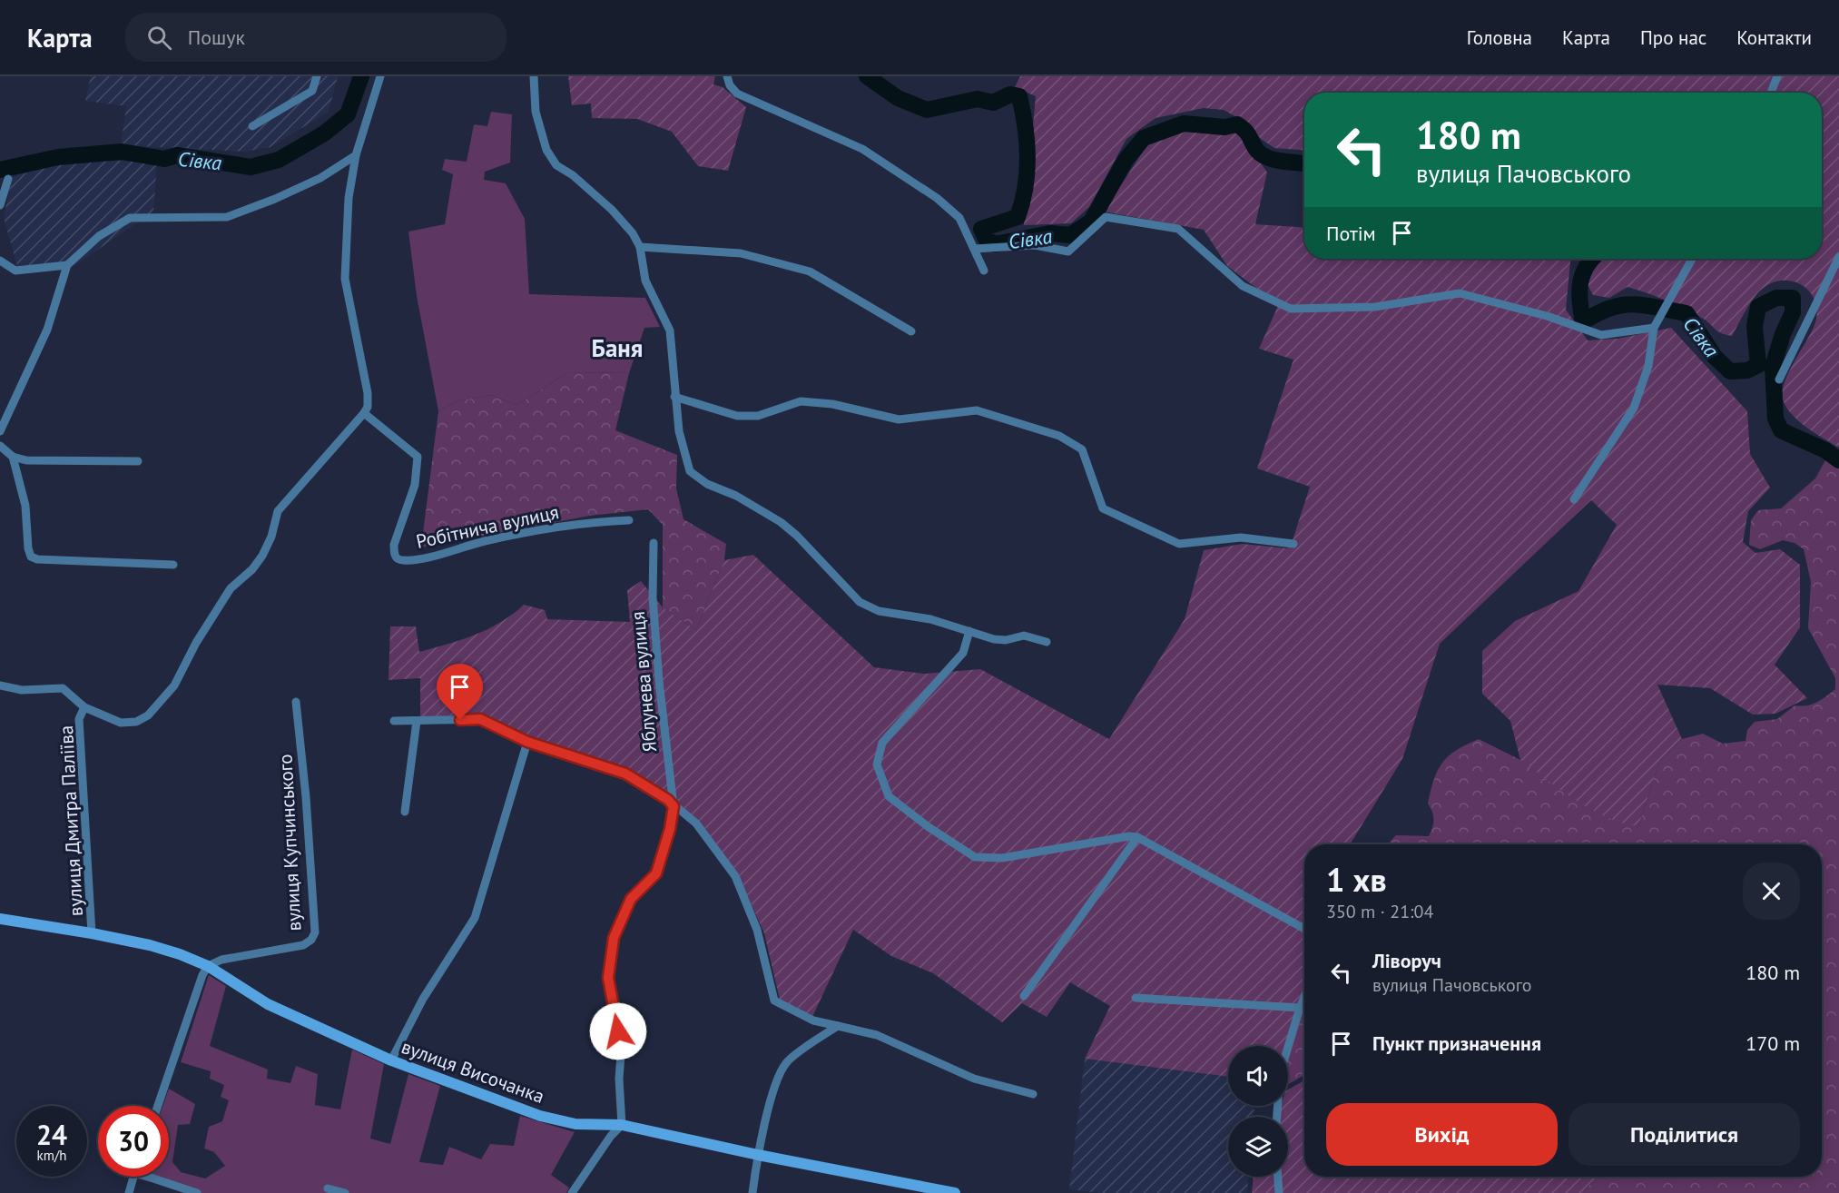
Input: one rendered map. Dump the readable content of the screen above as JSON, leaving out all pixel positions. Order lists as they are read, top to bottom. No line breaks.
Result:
{"streets":{"street":["Робітнича вулиця","Яблунева вулиця","вулиця Дмитра Паліїва","вулиця Купчинського","вулиця Височанка"]},"crossings":[["Яблунева вулиця","вулиця Височанка"],["вулиця Дмитра Паліїва","вулиця Височанка"],["вулиця Купчинського","вулиця Височанка"]],"districts":["Баня"],"water":["Сівка"],"page":{"header":"Карта","search":"Пошук","nav":["Головна","Карта","Про нас","Контакти"],"turn":["180 m","вулиця Пачовського"],"then":"Потім","heading":["1 хв","350 m · 21:04"],"list":[{"name":"Ліворуч","note":"вулиця Пачовського","value":"180 m"},{"name":"Пункт призначення","value":"170 m"}],"buttons":["Вихід","Поділитися"],"speed":"24 km/h","limit":"30"}}
